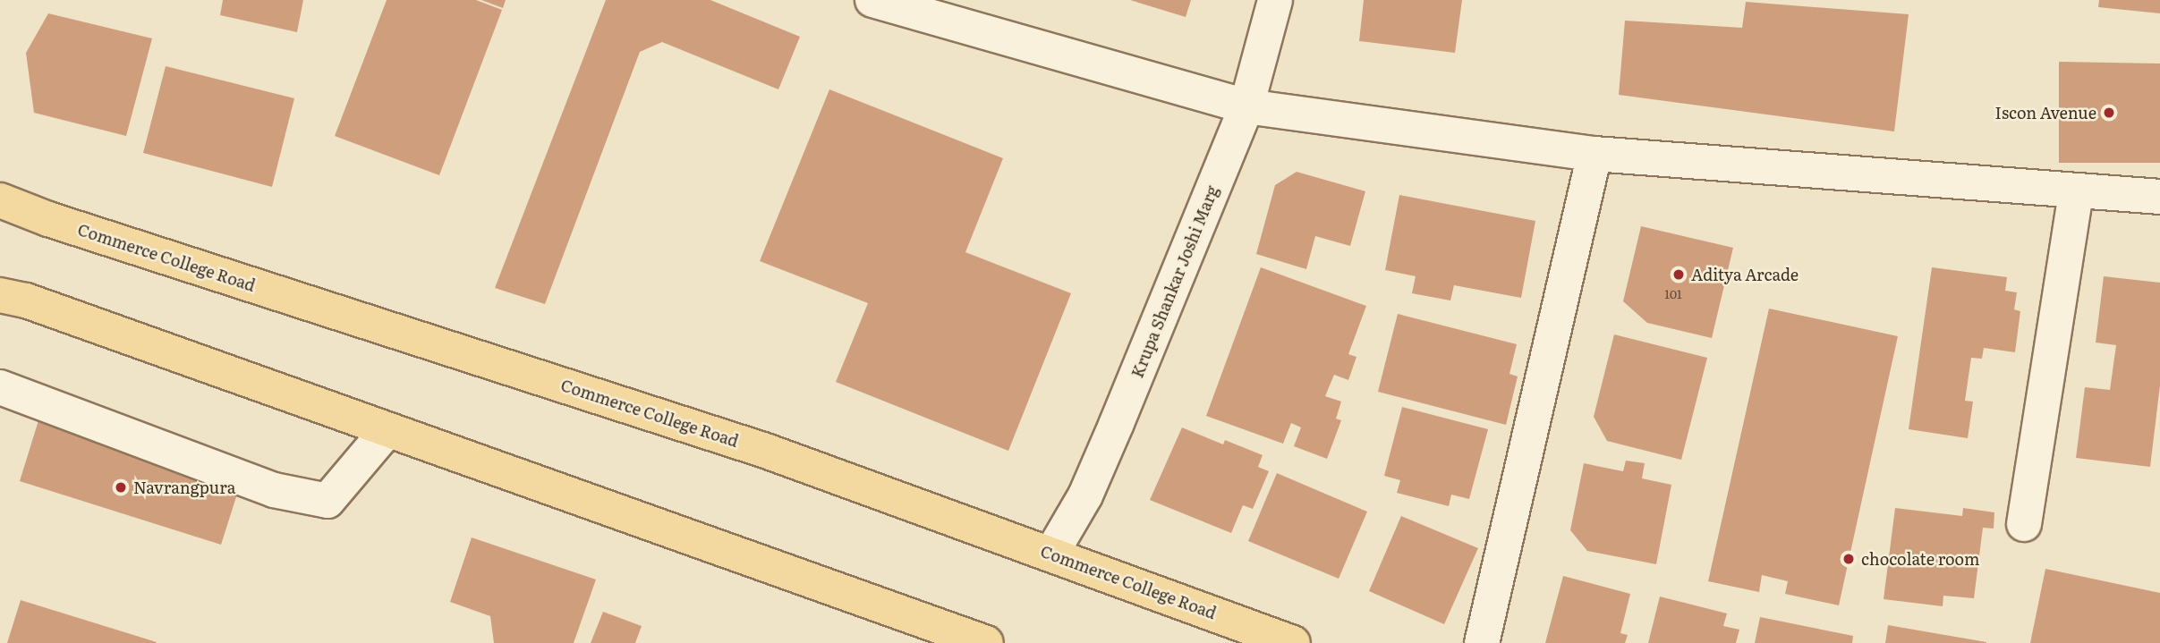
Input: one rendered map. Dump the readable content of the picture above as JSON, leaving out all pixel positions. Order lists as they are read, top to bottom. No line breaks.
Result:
{"streets":{"main road":["Commerce College Road"],"street":["Krupa Shankar Joshi Marg"]},"crossings":[["Commerce College Road","Krupa Shankar Joshi Marg"]],"places":["Iscon Avenue","Aditya Arcade","Navrangpura","chocolate room"],"house_numbers":["101"]}
